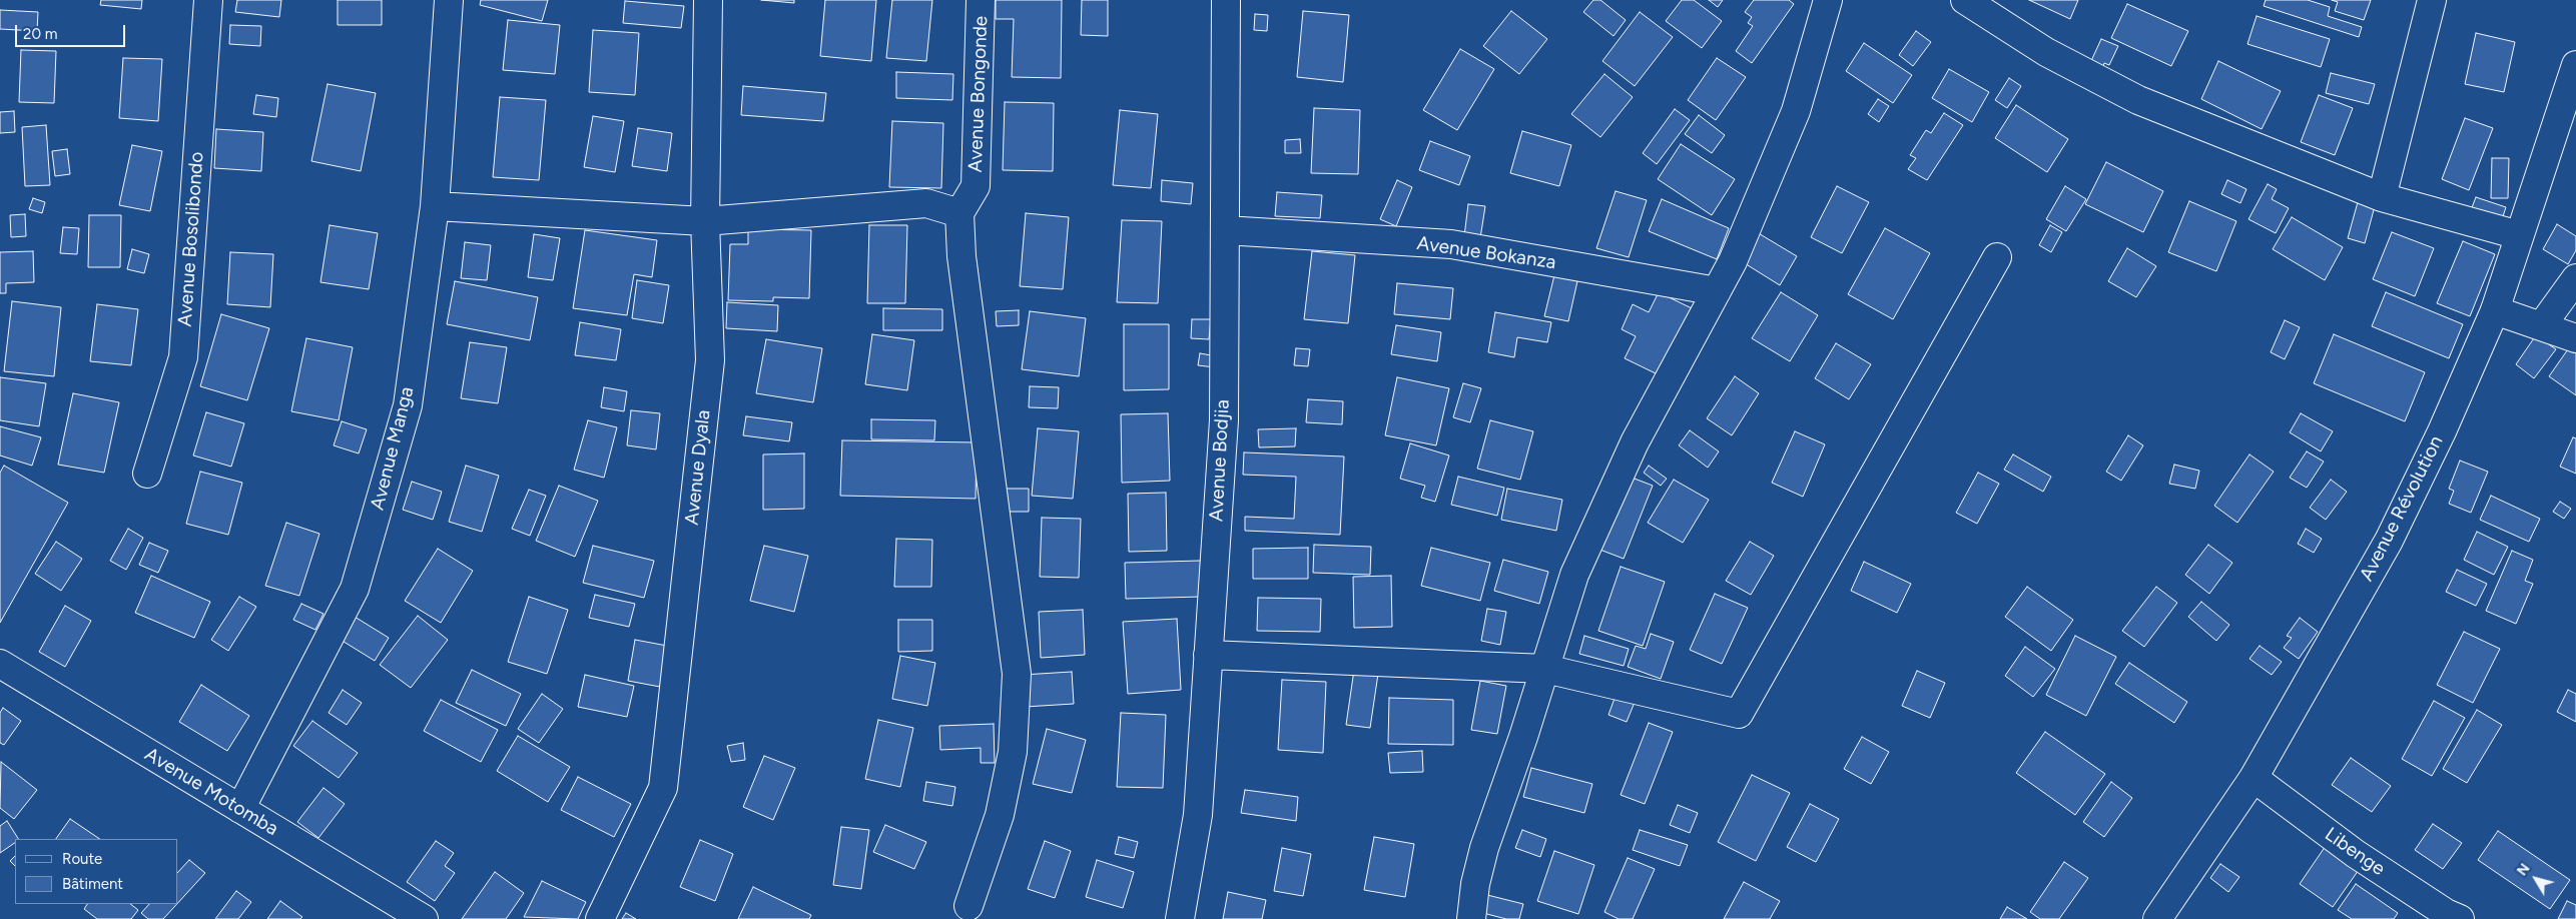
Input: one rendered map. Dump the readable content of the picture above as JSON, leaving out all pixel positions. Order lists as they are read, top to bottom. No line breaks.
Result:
{"streets":{"street":["Avenue Bongonde","Avenue Bosolibondo","Avenue Bokanza","Avenue Manga","Avenue Bodjia","Avenue Dyala","Avenue Révolution","Avenue Motomba","Libenge"]},"crossings":[["Avenue Bokanza","Avenue Bodjia"],["Avenue Manga","Avenue Motomba"],["Avenue Révolution","Libenge"]],"legend":["Route","Bâtiment"],"scale_bar":"20 m","north":"top left"}
